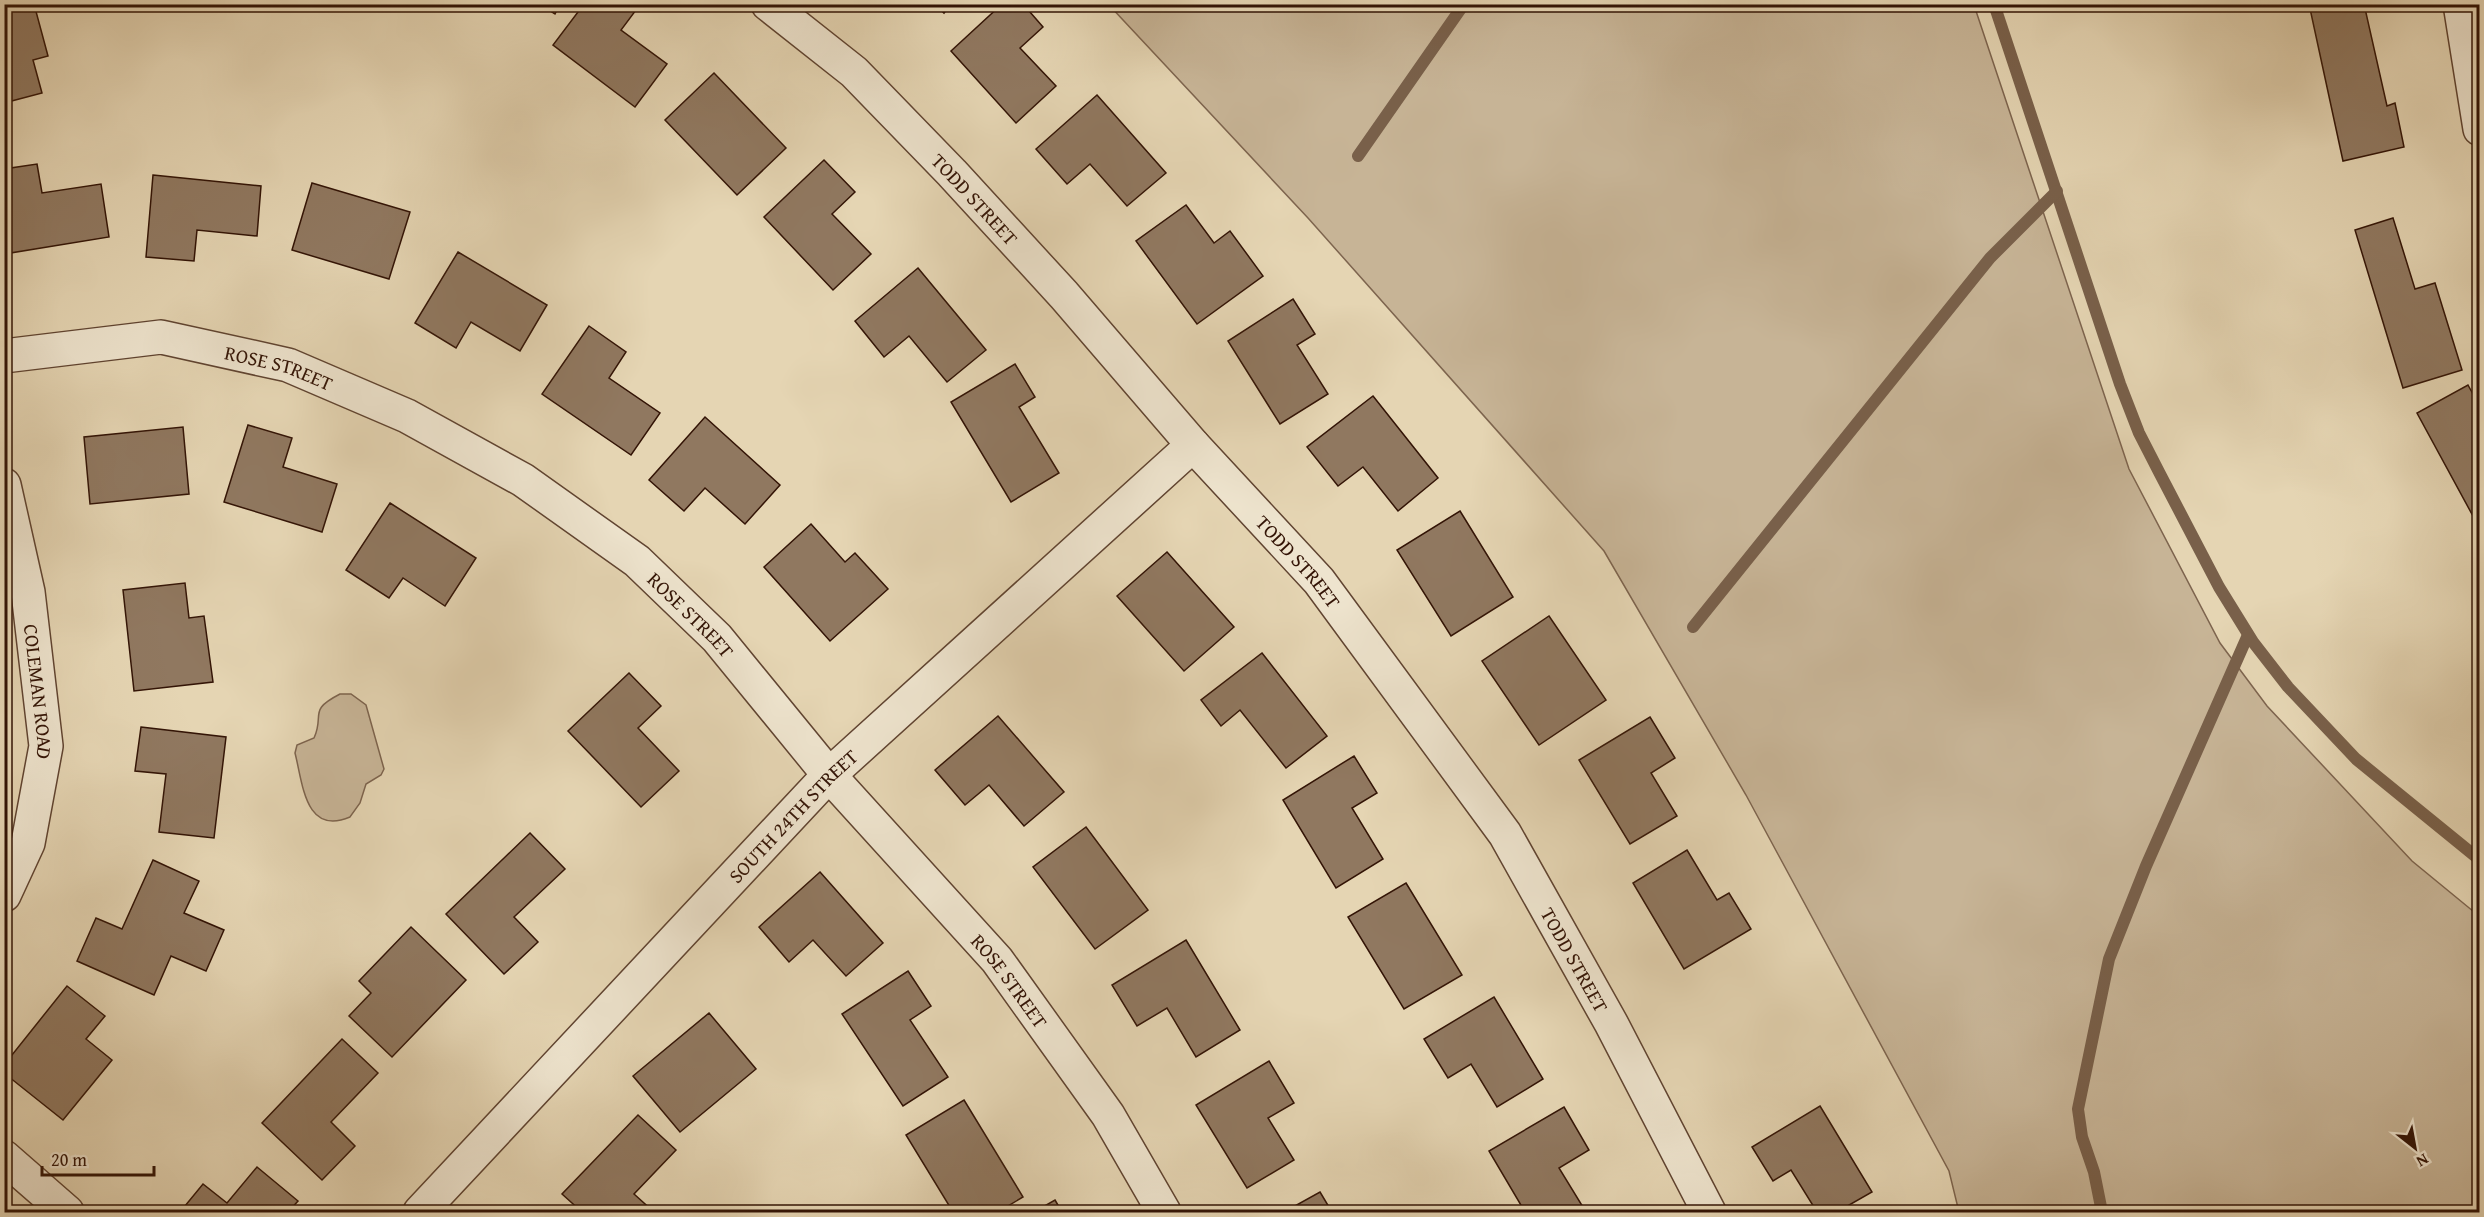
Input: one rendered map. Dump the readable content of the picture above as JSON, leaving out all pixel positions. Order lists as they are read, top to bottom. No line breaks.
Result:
{"streets":{"street":["TODD STREET","ROSE STREET","COLEMAN ROAD","SOUTH 24TH STREET"]},"crossings":[["TODD STREET","SOUTH 24TH STREET"],["ROSE STREET","SOUTH 24TH STREET"]],"scale_bar":"20 m","north":"bottom right"}
